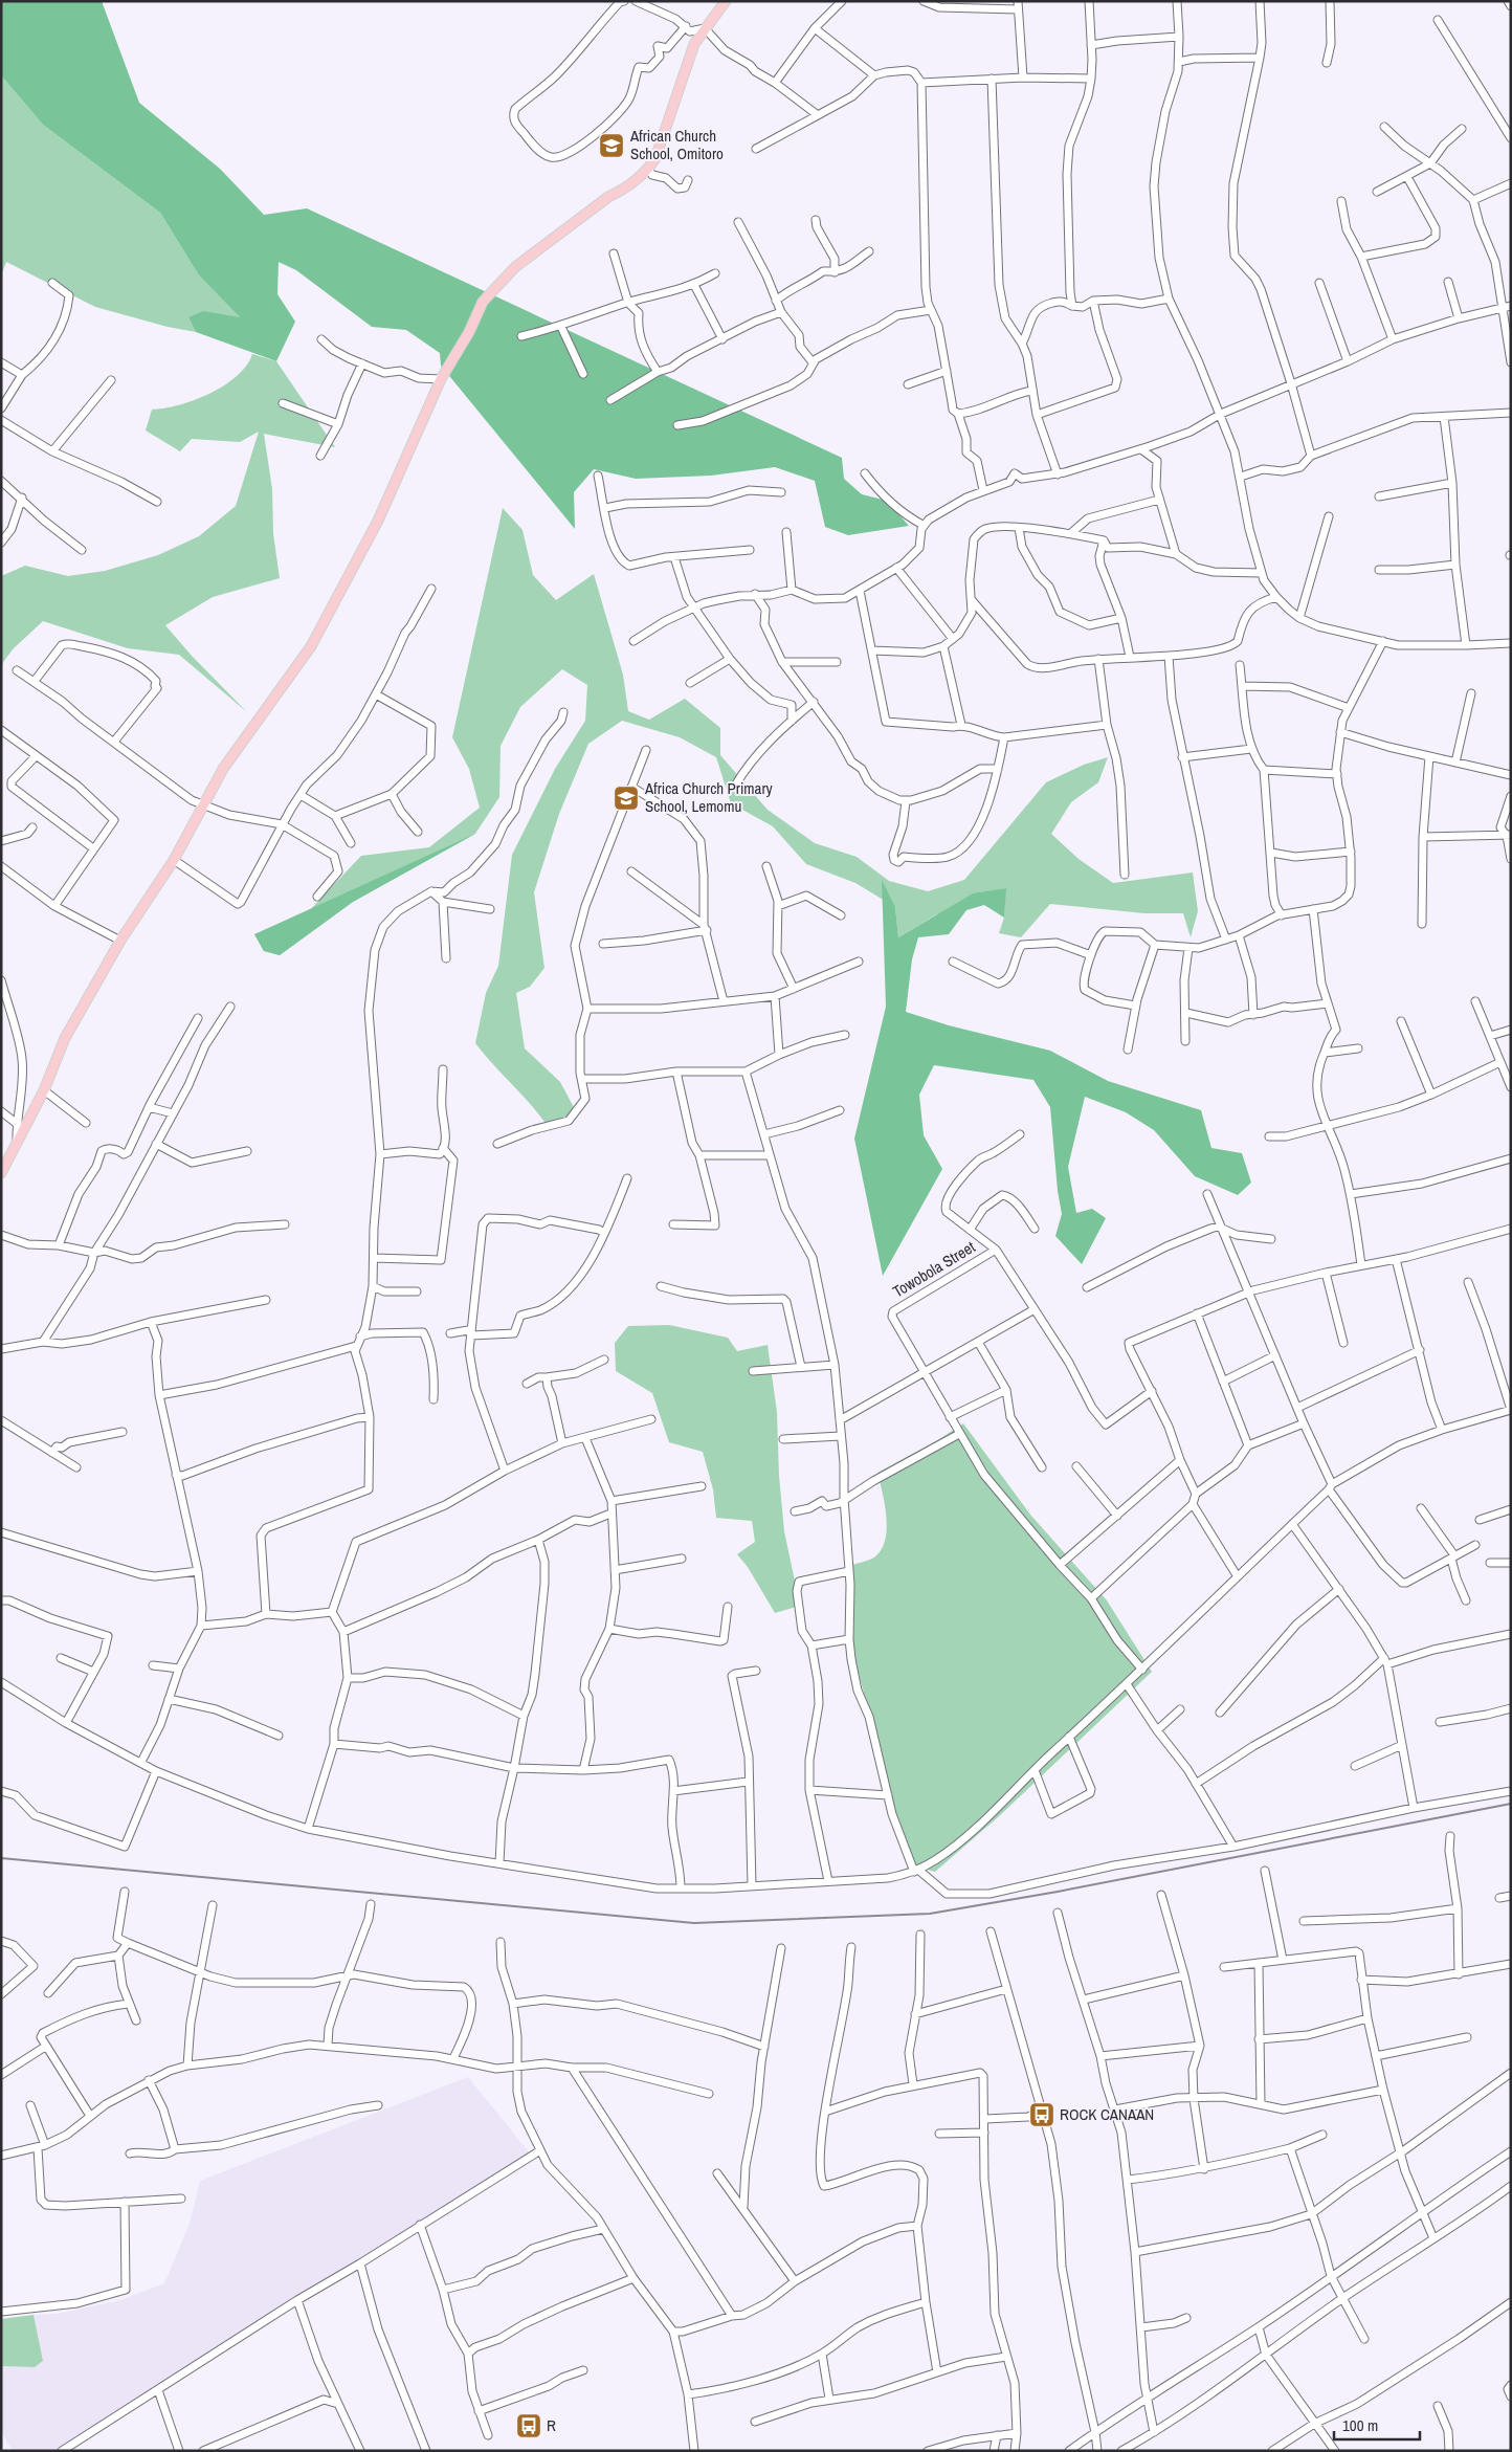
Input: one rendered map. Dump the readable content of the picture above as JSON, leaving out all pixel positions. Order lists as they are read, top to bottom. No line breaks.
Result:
{"streets":{"street":["Towobola Street"]},"places":{"school or university":["African Church School, Omitoro","Africa Church Primary School, Lemomu"],"bus stop":["ROCK CANAAN","R"]},"scale_bar":"100 m"}
